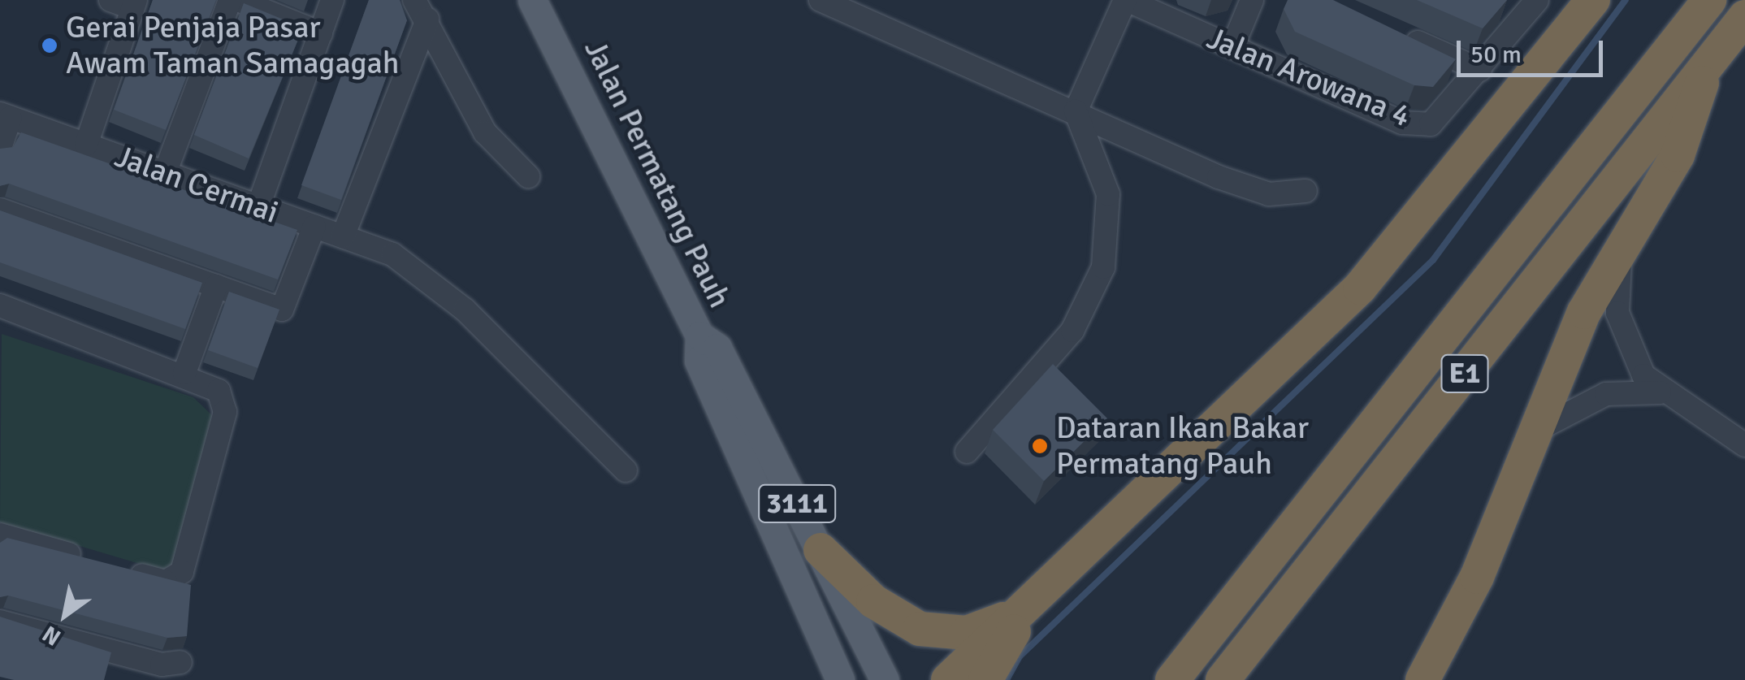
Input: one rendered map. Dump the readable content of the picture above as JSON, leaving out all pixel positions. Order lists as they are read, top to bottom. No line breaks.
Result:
{"streets":{"highway":["E1"],"main road":["Jalan Permatang Pauh","3111"],"street":["Jalan Arowana 4","Jalan Cermai"]},"places":["Gerai Penjaja Pasar Awam Taman Samagagah","Dataran Ikan Bakar Permatang Pauh"],"scale_bar":"50 m","north":"bottom left"}
